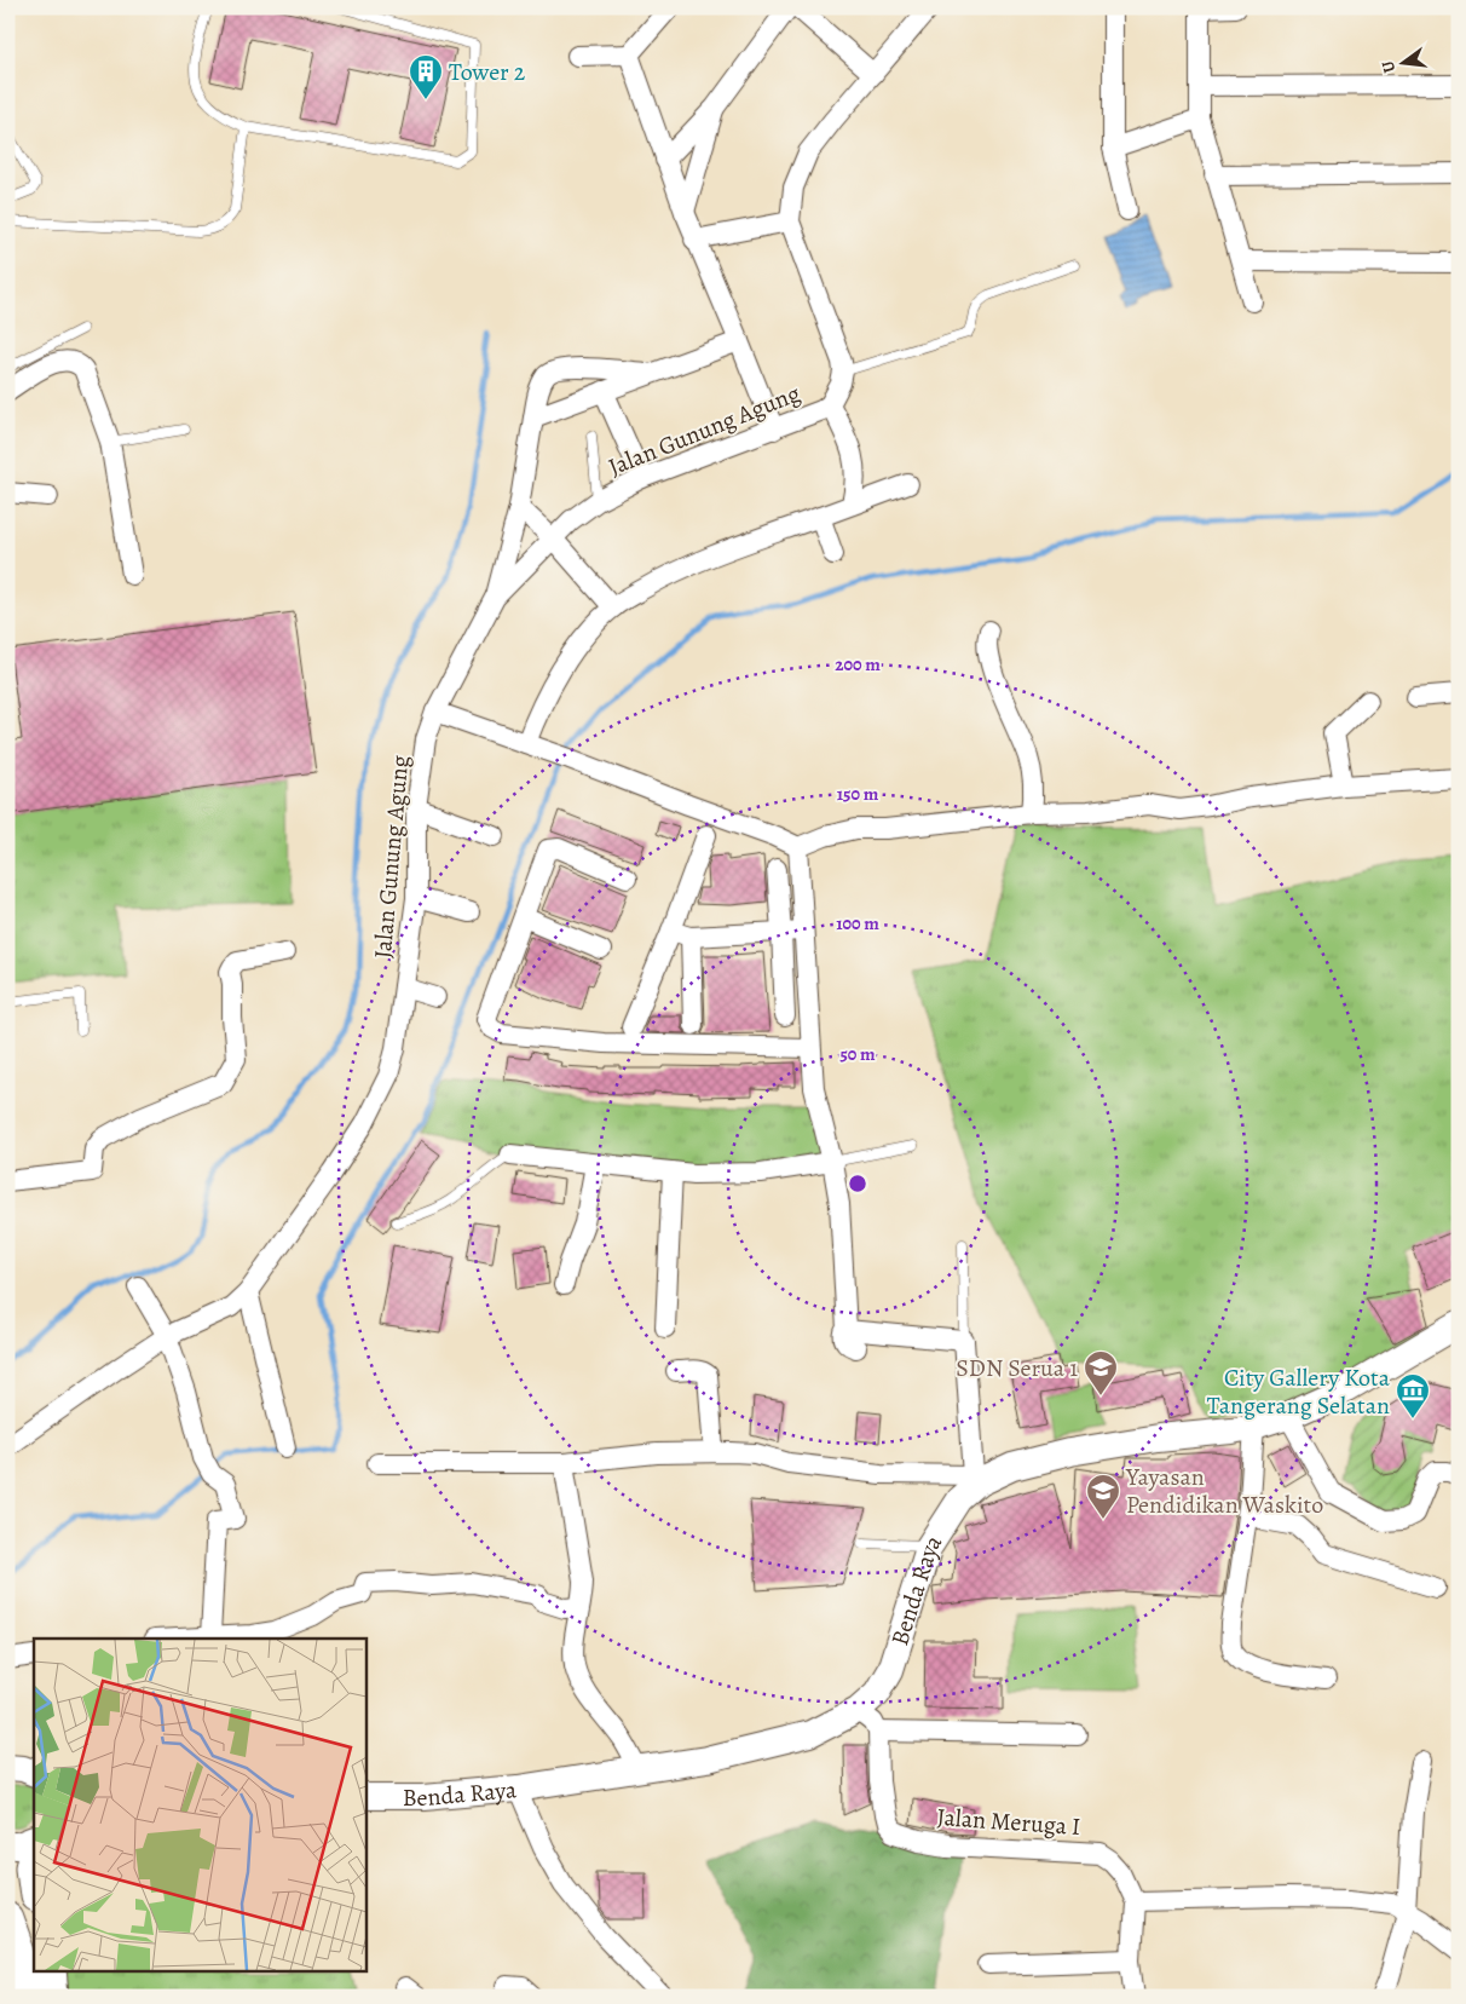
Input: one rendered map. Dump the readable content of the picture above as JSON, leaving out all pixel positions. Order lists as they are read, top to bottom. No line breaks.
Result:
{"streets":{"street":["Jalan Gunung Agung","Benda Raya","Jalan Meruga I"]},"places":{"building":["Tower 2"],"school or university":["SDN Serua 1","Yayasan Pendidikan Waskito"],"museum":["City Gallery Kota Tangerang Selatan"]},"north":"left","rings":["200 m","150 m","100 m","50 m"]}
